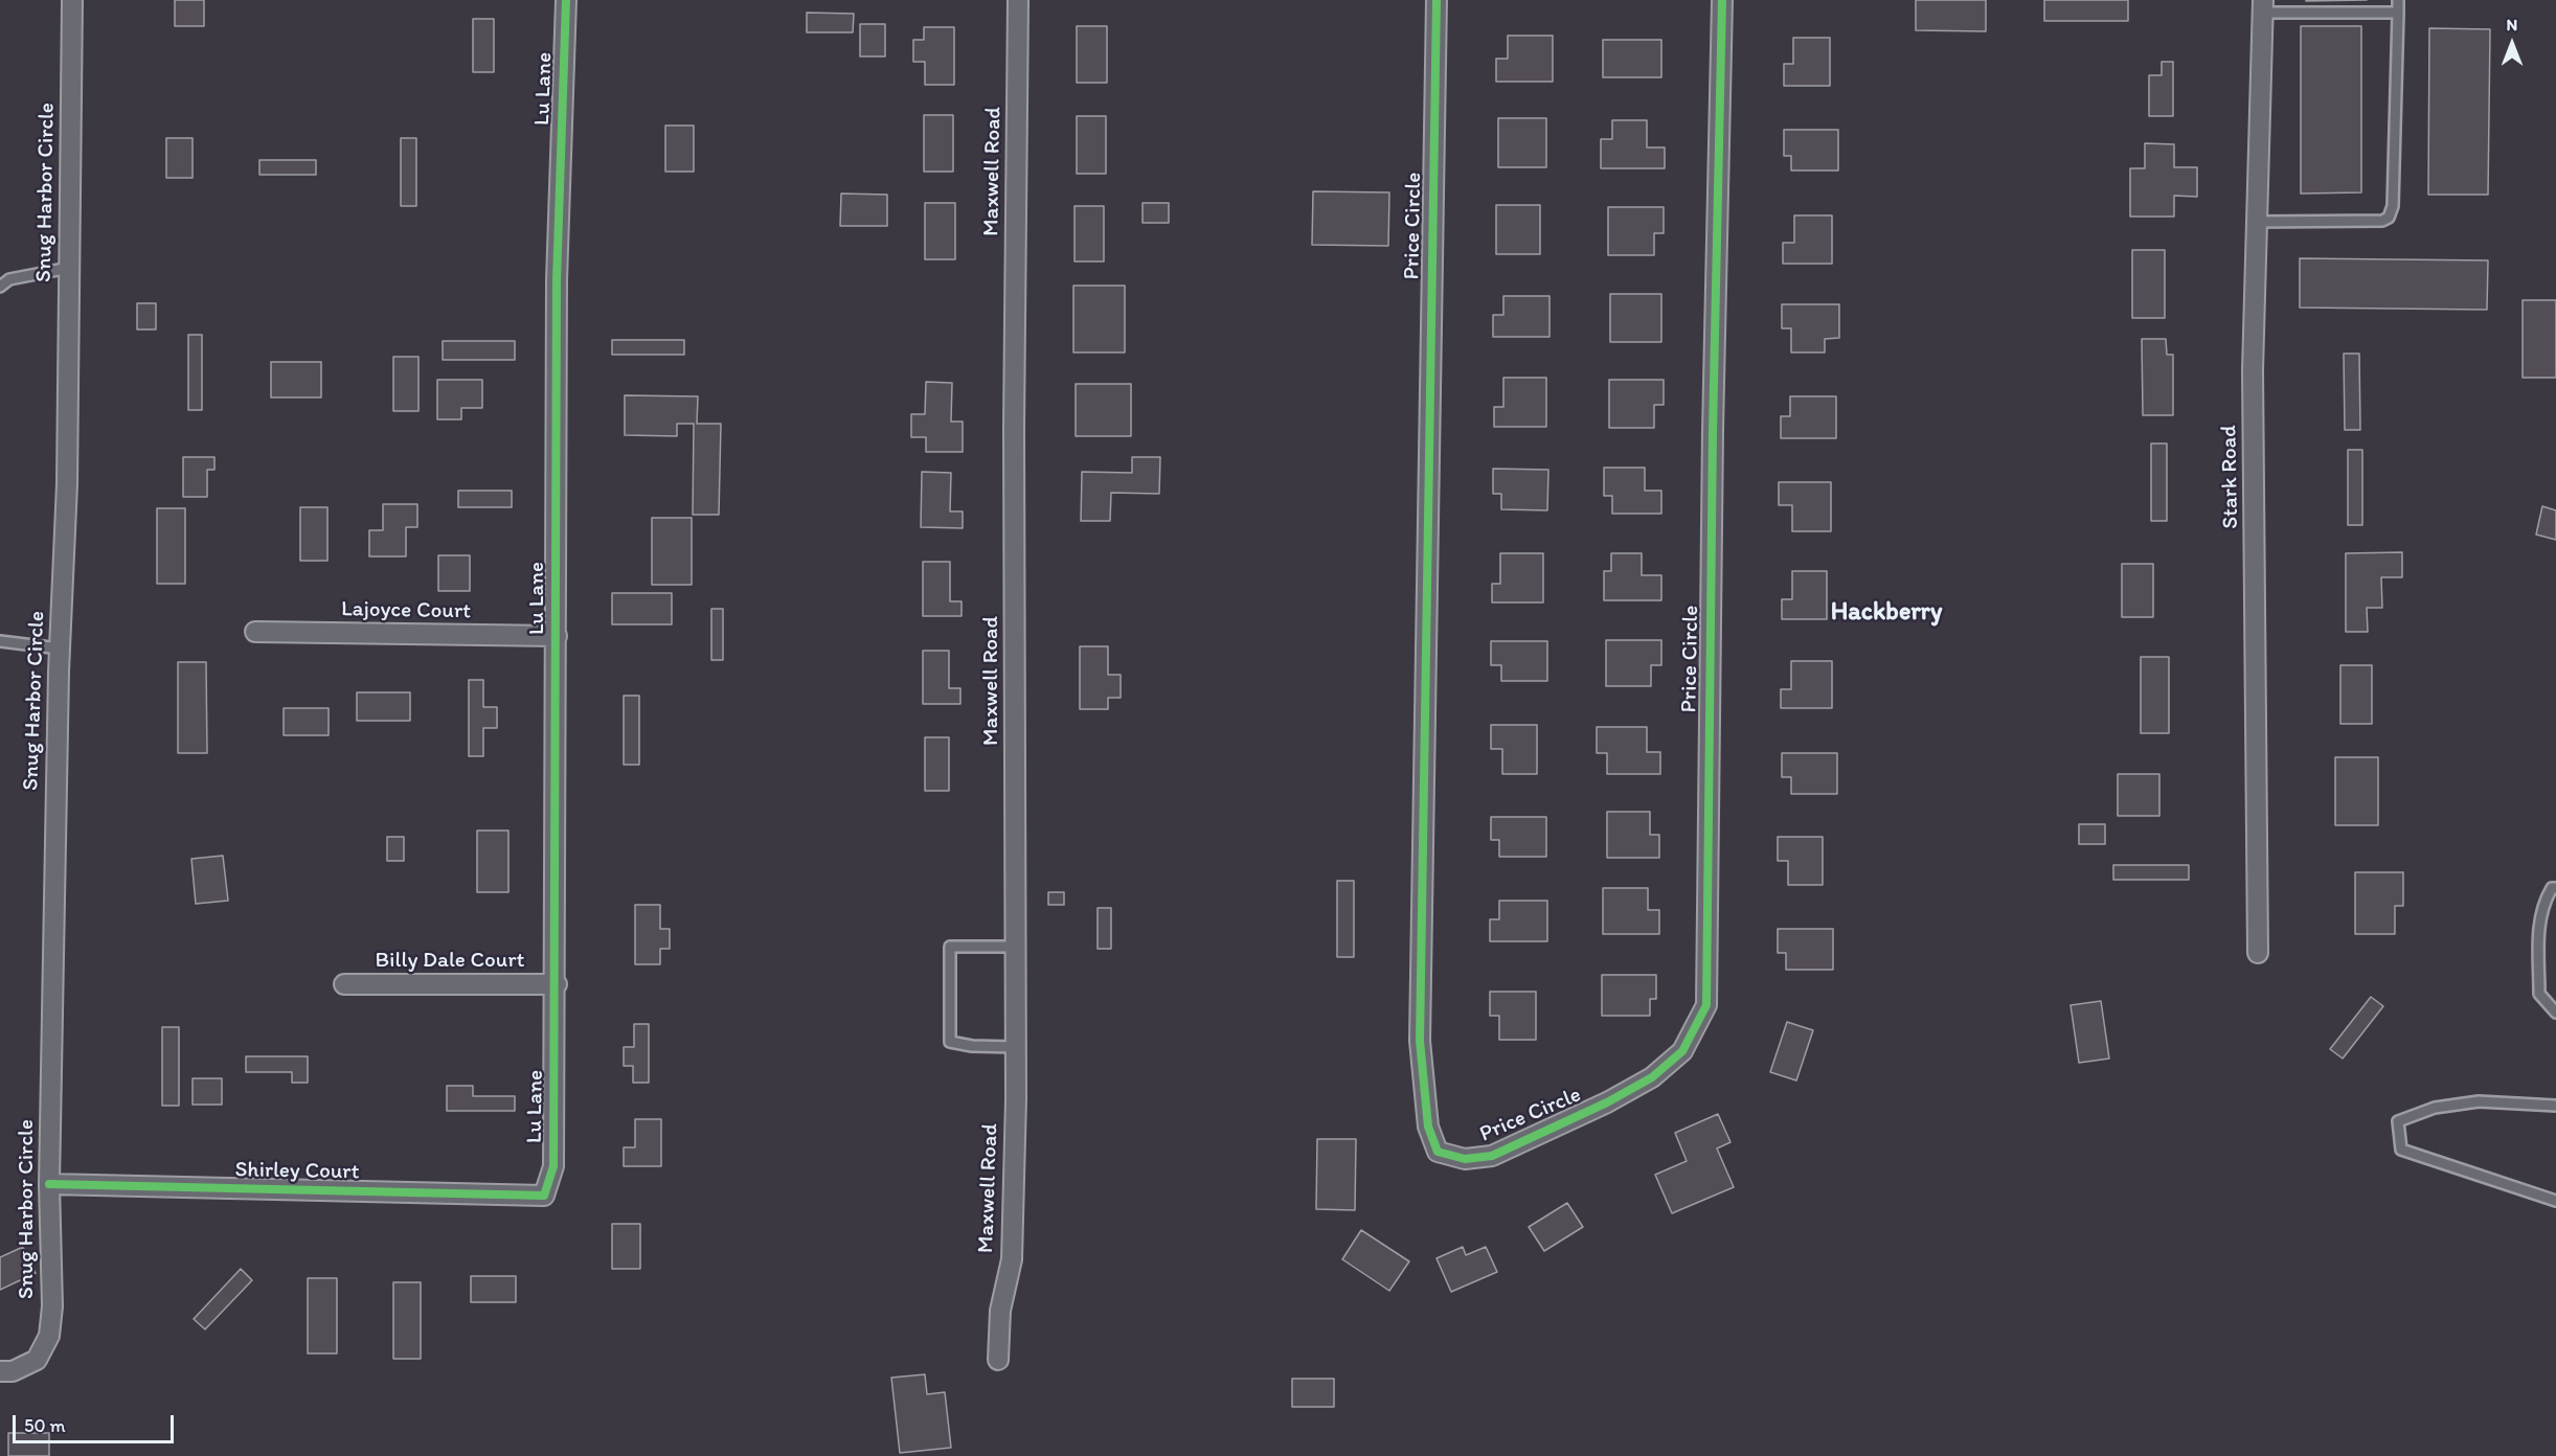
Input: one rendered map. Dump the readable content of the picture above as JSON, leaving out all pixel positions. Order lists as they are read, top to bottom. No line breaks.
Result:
{"streets":{"street":["Lu Lane","Maxwell Road","Snug Harbor Circle","Price Circle","Stark Road","Lajoyce Court","Billy Dale Court","Shirley Court"]},"crossings":[["Lu Lane","Lajoyce Court"],["Lu Lane","Billy Dale Court"],["Lu Lane","Shirley Court"],["Snug Harbor Circle","Shirley Court"]],"districts":["Hackberry"],"scale_bar":"50 m","north":"top"}
